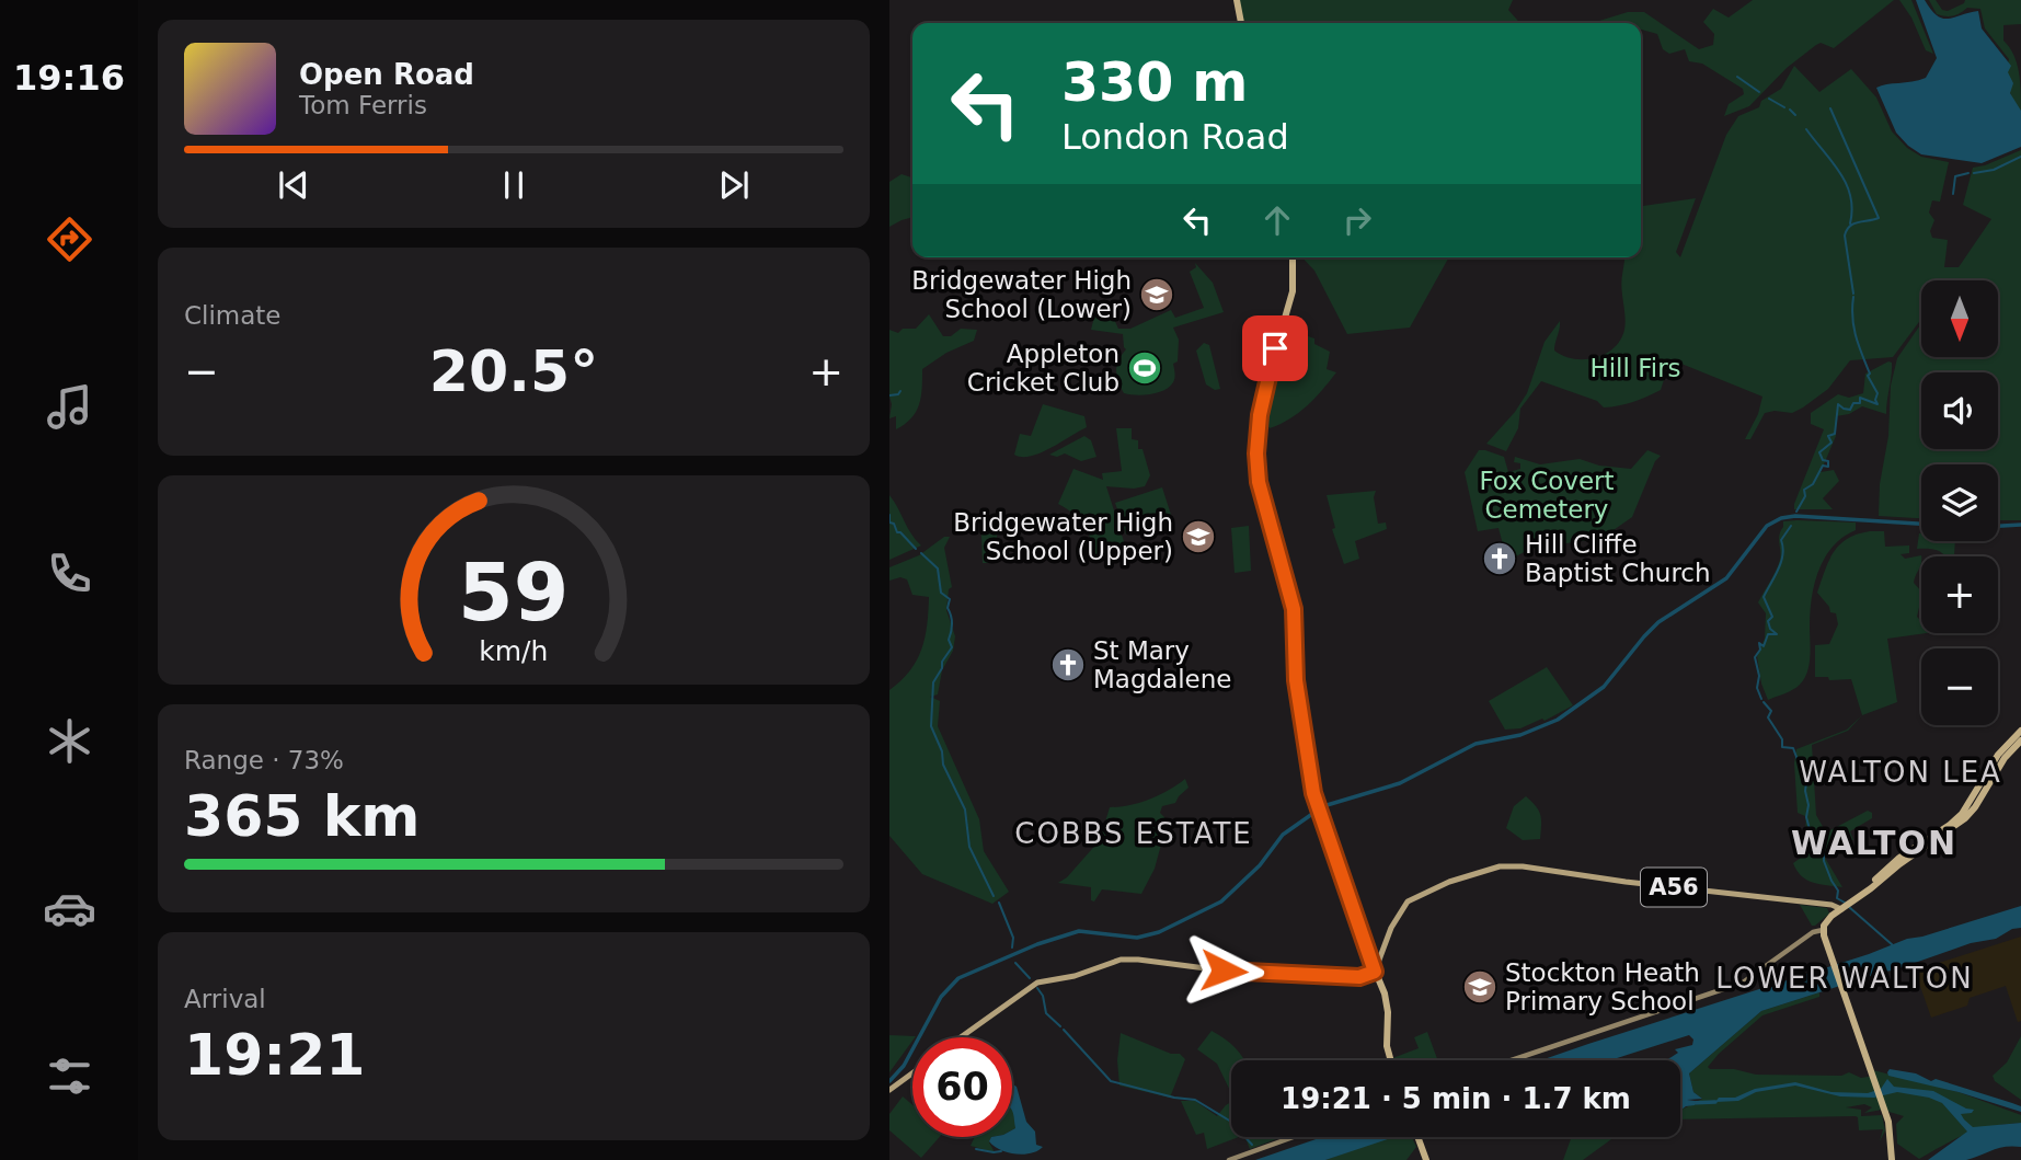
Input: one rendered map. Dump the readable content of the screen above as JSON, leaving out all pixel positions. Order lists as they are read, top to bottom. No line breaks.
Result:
{"streets":{"main road":["A56"]},"districts":["WALTON LEA","COBBS ESTATE","WALTON","LOWER WALTON"],"parks":["Hill Firs","Fox Covert Cemetery"],"places":{"school or university":["Bridgewater High School (Lower)","Bridgewater High School (Upper)","Stockton Heath Primary School"],"sports":["Appleton Cricket Club"],"church":["Hill Cliffe Baptist Church","St Mary Magdalene"]},"north":"bottom","page":{"tabs":"19:16","turn":["330 m","London Road"],"song":["Open Road","Tom Ferris"],"tile":["Climate",["Range · 73%","365 km"],["Arrival","19:21"]],"map_buttons":["+","−"],"heat":["−","20.5°","+"],"limit":"60","trip":"19:21 · 5 min · 1.7 km","gauge":["59","km/h"]}}
